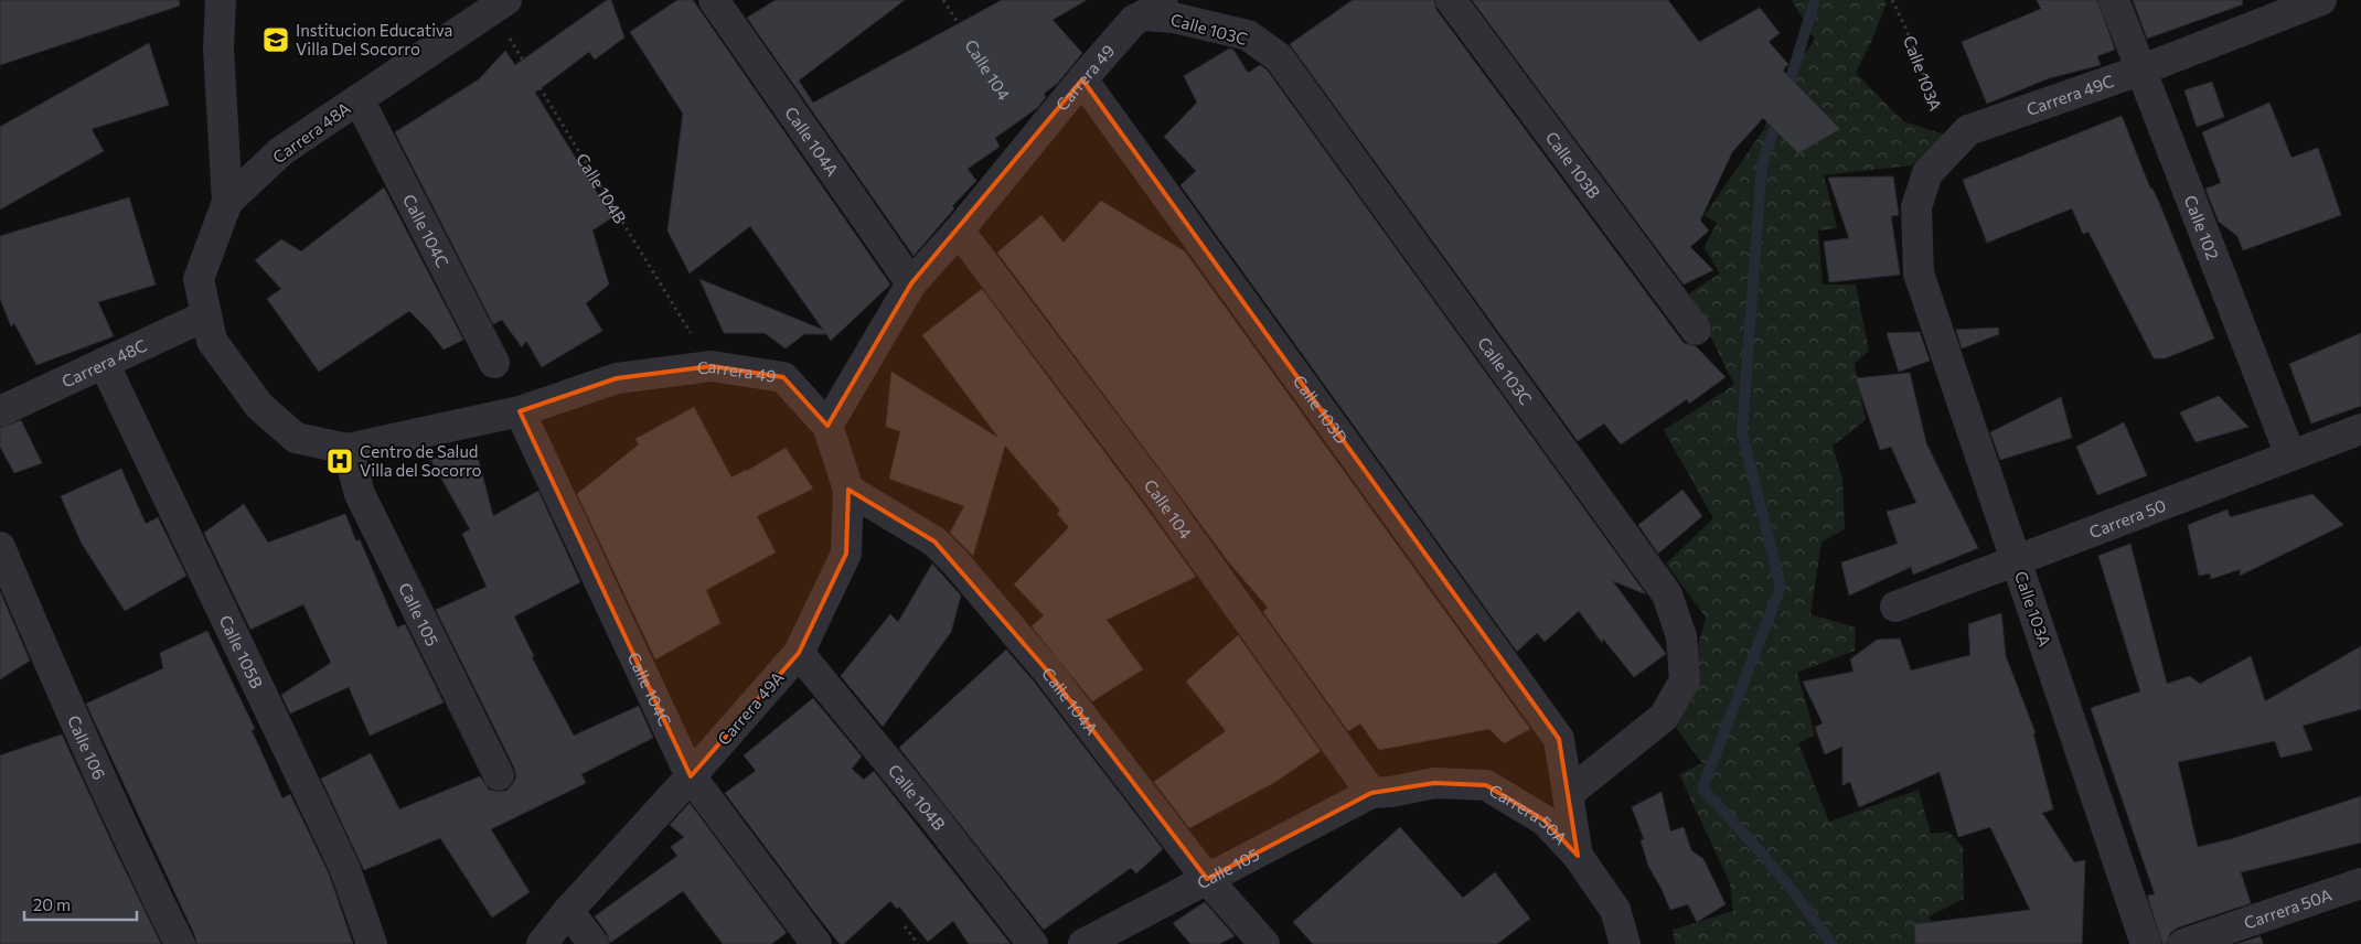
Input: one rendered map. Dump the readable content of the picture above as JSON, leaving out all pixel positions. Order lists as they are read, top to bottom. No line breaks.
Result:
{"streets":{"street":["Calle 103C","Calle 104","Calle 103A","Carrera 49","Carrera 49C","Carrera 48A","Calle 104A","Calle 103B","Calle 104B","Calle 102","Calle 104C","Carrera 48C","Calle 103D","Carrera 50","Calle 105","Calle 105B","Carrera 49A","Calle 106","Carrera 50A"]},"crossings":[["Calle 103C","Carrera 49"],["Calle 103C","Calle 103D"],["Calle 104","Carrera 49"],["Calle 104","Calle 105"],["Calle 104","Carrera 50A"],["Calle 103A","Carrera 49C"],["Calle 103A","Carrera 50"],["Carrera 49","Carrera 48A"],["Carrera 49","Calle 104A"],["Carrera 49","Calle 104B"],["Carrera 49","Calle 104C"],["Carrera 49","Calle 103D"],["Carrera 49","Calle 105"],["Carrera 49","Carrera 49A"],["Carrera 49C","Calle 102"],["Carrera 48A","Calle 104B"],["Carrera 48A","Calle 104C"],["Carrera 48A","Carrera 48C"],["Calle 104A","Calle 105"],["Calle 104A","Carrera 49A"],["Calle 104B","Carrera 49A"],["Calle 102","Carrera 50"],["Calle 104C","Carrera 49A"],["Carrera 48C","Calle 105B"],["Calle 105","Carrera 50A"]],"places":{"school or university":["Institucion Educativa Villa Del Socorro"],"hospital":["Centro de Salud Villa del Socorro"]},"scale_bar":"20 m"}
